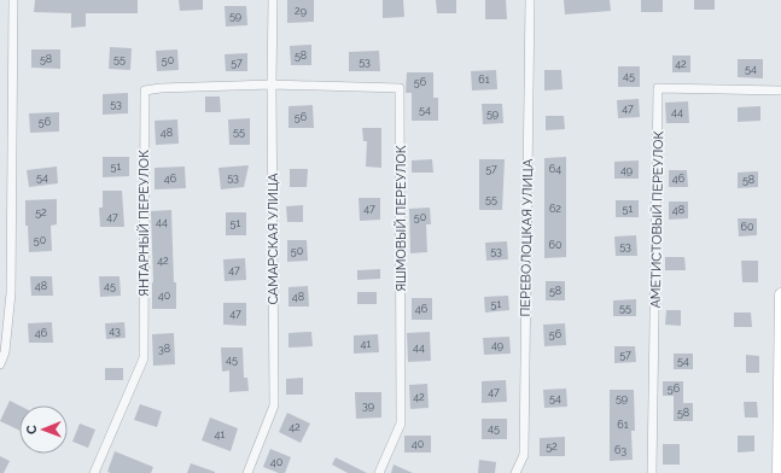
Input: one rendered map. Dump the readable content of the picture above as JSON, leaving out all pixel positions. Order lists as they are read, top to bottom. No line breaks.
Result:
{"streets":{"street":["ЯШМОВЫЙ ПЕРЕУЛОК","АМЕТИСТОВЫЙ ПЕРЕУЛОК","ЯНТАРНЫЙ ПЕРЕУЛОК","ПЕРЕВОЛОЦКАЯ УЛИЦА","САМАРСКАЯ УЛИЦА"]},"crossings":[["ЯШМОВЫЙ ПЕРЕУЛОК","ЯНТАРНЫЙ ПЕРЕУЛОК"],["ЯШМОВЫЙ ПЕРЕУЛОК","САМАРСКАЯ УЛИЦА"],["ЯНТАРНЫЙ ПЕРЕУЛОК","САМАРСКАЯ УЛИЦА"]],"house_numbers":["29","59","58","58","55","50","53","57","42","54","45","61","56","53","47","54","44","59","56","56","55","48","51","57","64","49","54","53","46","46","58","55","47","62","51","48","52","47","50","44","51","60","50","60","53","50","53","42","47","48","45","58","40","48","51","55","46","47","43","46","56","41","49","44","38","57","45","54","56","47","42","54","59","39","58","61","42","45","41","40","52","63","40"],"north":"left"}
